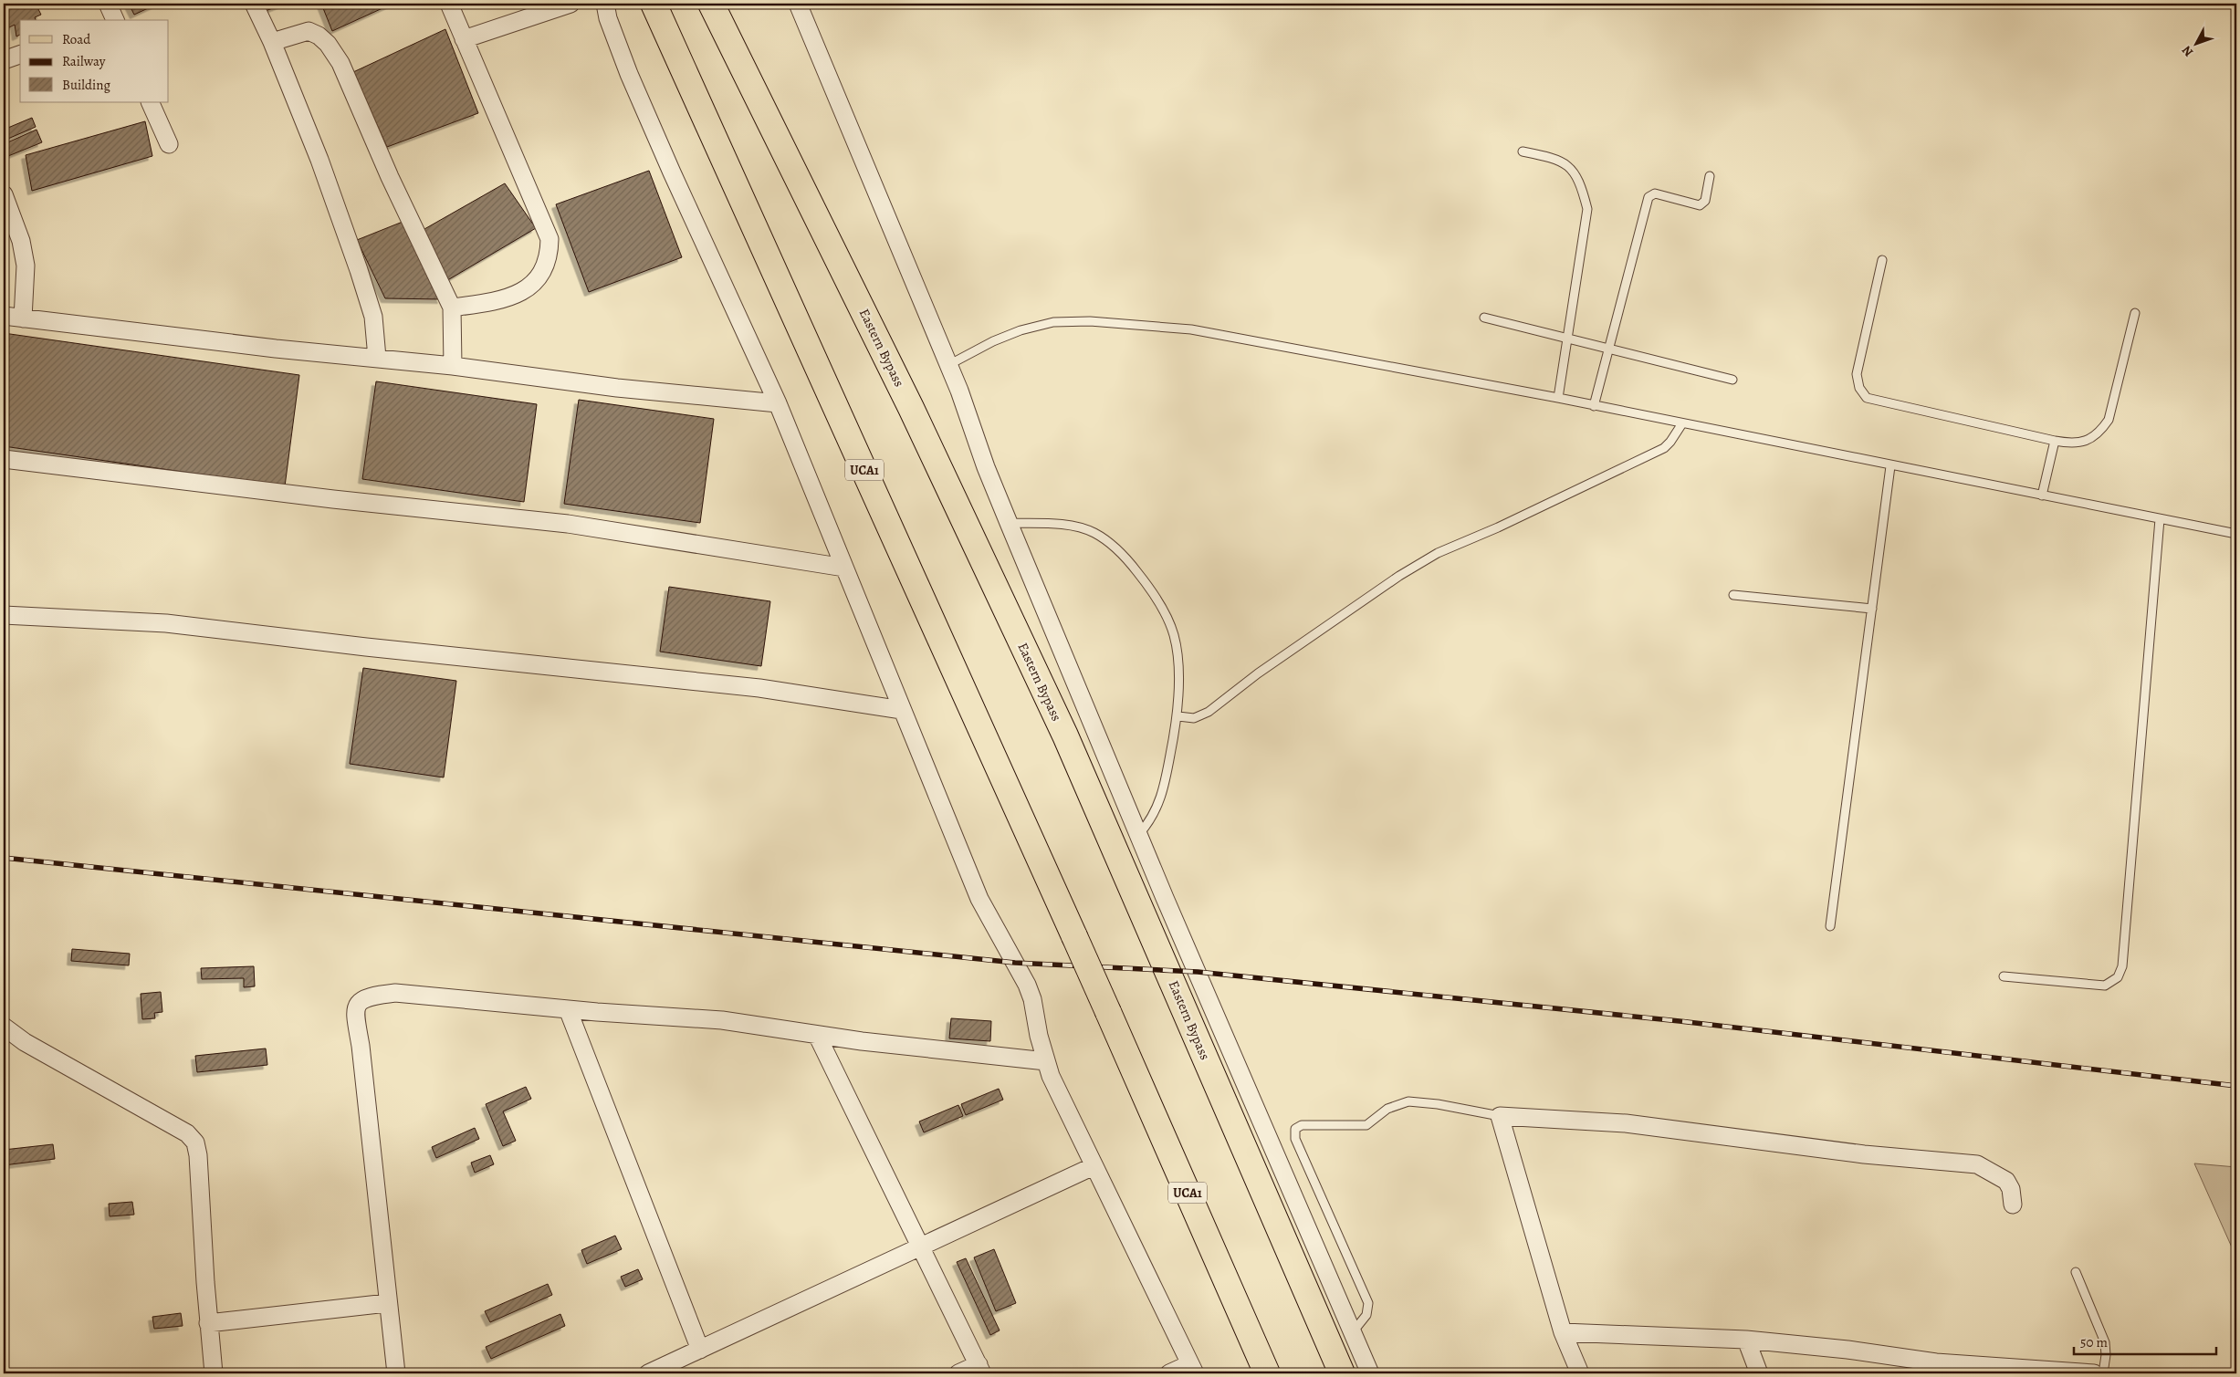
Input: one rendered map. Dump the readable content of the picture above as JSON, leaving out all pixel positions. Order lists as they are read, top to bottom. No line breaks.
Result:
{"streets":{"main road":["Eastern Bypass","UCA1"]},"legend":["Road","Railway","Building"],"scale_bar":"50 m","north":"bottom left"}
